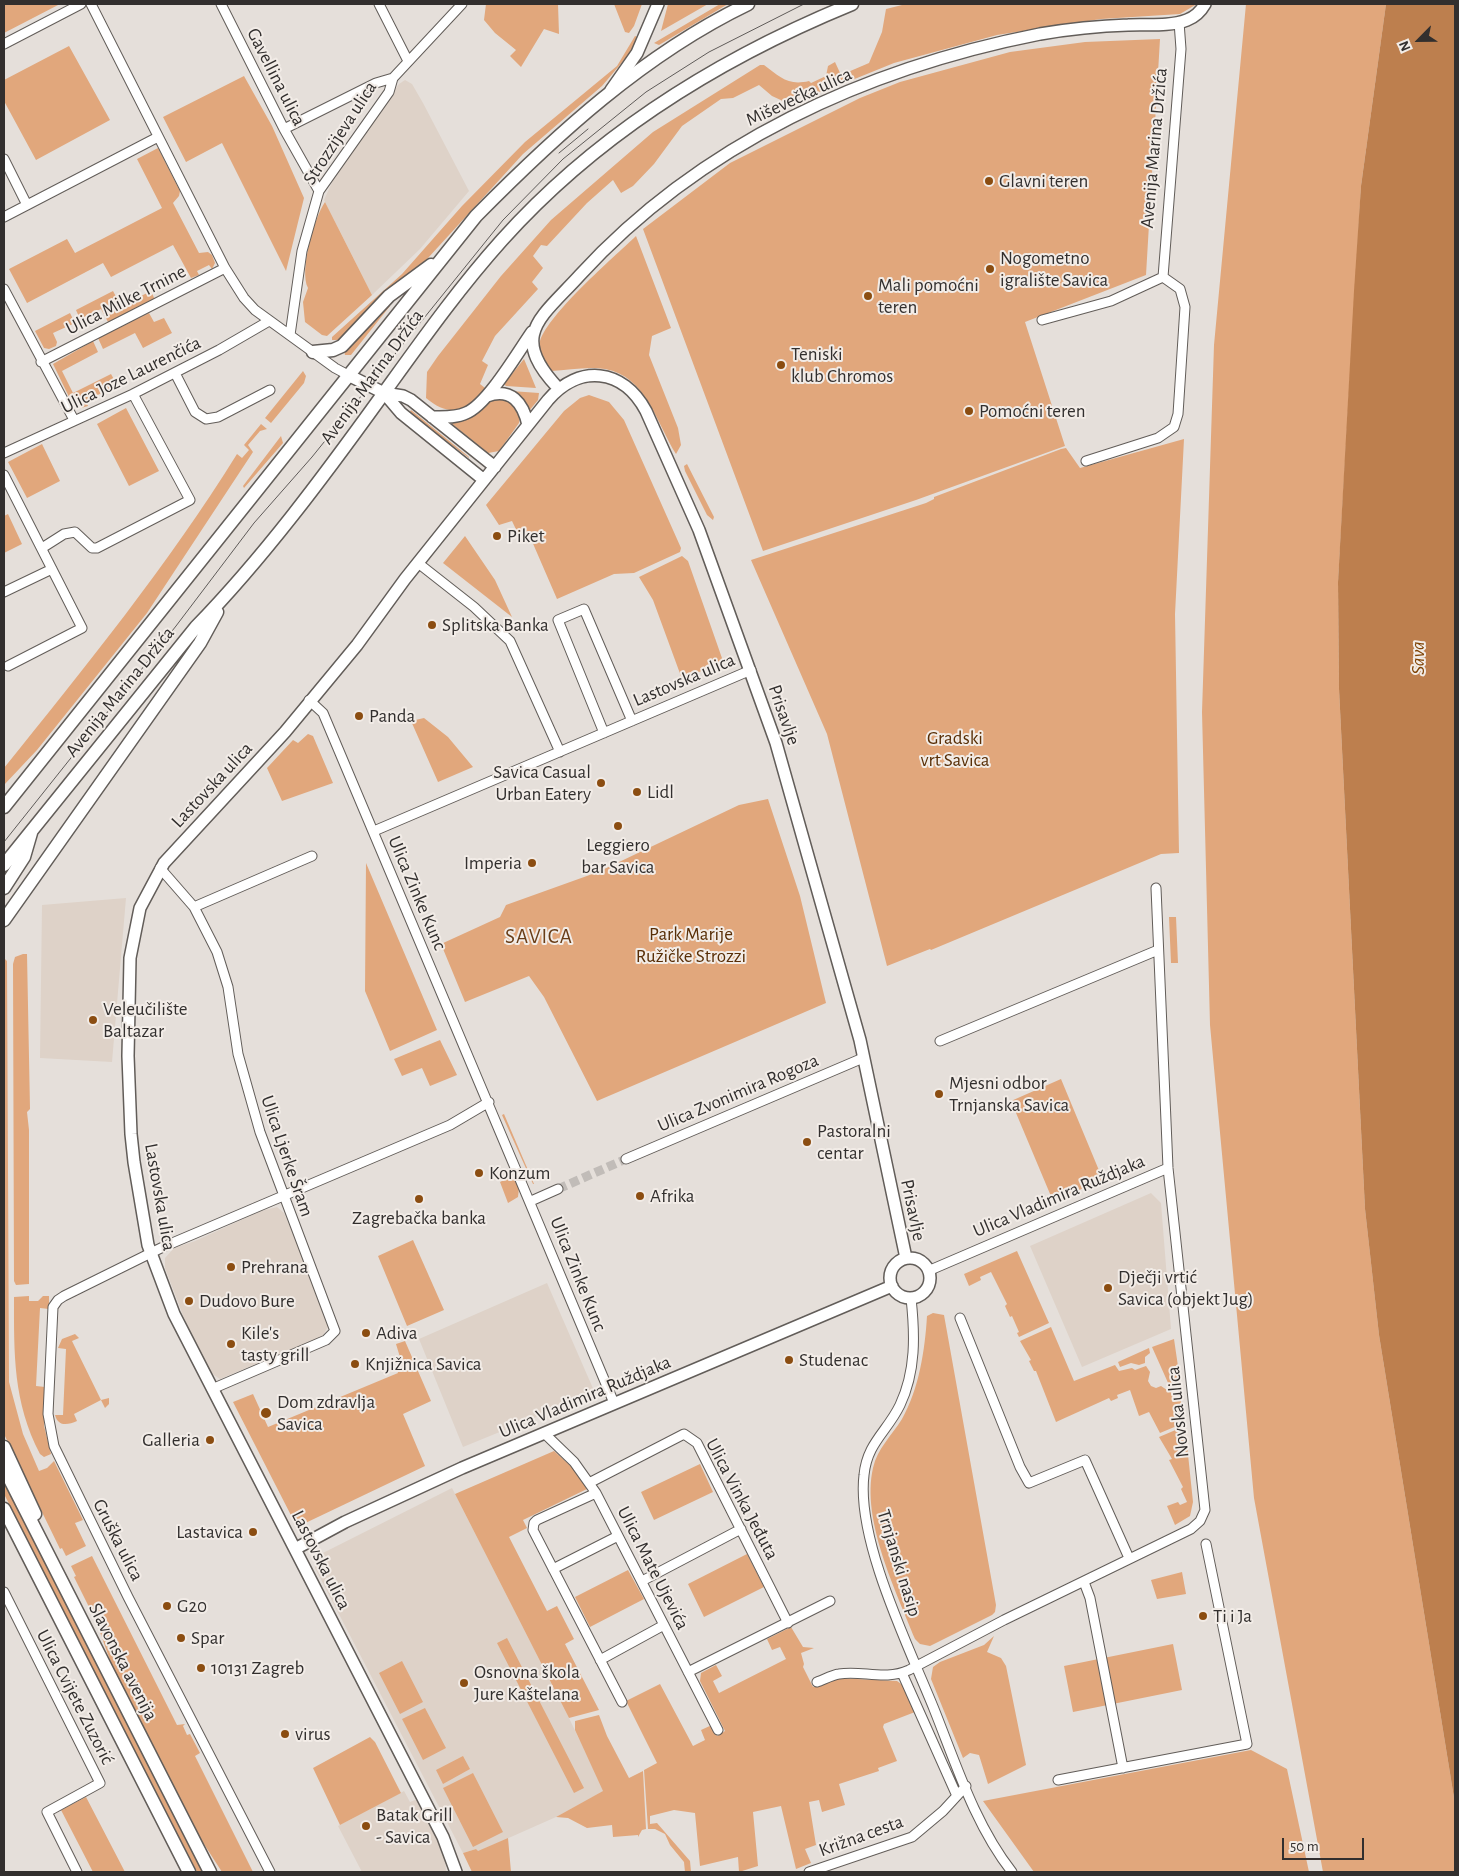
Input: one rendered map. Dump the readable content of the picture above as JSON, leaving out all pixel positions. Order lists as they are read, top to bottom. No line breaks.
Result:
{"streets":{"main road":["Avenija Marina Držića","Slavonska avenija"],"street":["Gavellina ulica","Miševečka ulica","Strozzijeva ulica","Ulica Milke Trnine","Ulica Joze Laurenčića","Lastovska ulica","Prisavlje","Ulica Zinke Kunc","Ulica Zvonimira Rogoza","Ulica Ljerke Šram","Ulica Vladimira Ruždjaka","Novska ulica","Ulica Vinka Jeđuta","Gruška ulica","Trnjanski nasip","Ulica Mate Ujevića","Ulica Cvijete Zuzorić","Križna cesta"]},"crossings":[["Gavellina ulica","Strozzijeva ulica"],["Miševečka ulica","Avenija Marina Držića"],["Lastovska ulica","Prisavlje"],["Lastovska ulica","Ulica Zinke Kunc"],["Lastovska ulica","Ulica Ljerke Šram"],["Lastovska ulica","Ulica Vladimira Ruždjaka"],["Lastovska ulica","Gruška ulica"],["Prisavlje","Ulica Zvonimira Rogoza"],["Prisavlje","Ulica Vladimira Ruždjaka"],["Prisavlje","Trnjanski nasip"],["Ulica Zinke Kunc","Ulica Vladimira Ruždjaka"],["Ulica Vladimira Ruždjaka","Novska ulica"],["Ulica Vladimira Ruždjaka","Trnjanski nasip"],["Ulica Vladimira Ruždjaka","Ulica Mate Ujevića"],["Novska ulica","Trnjanski nasip"],["Ulica Vinka Jeđuta","Ulica Mate Ujevića"],["Trnjanski nasip","Križna cesta"]],"districts":["SAVICA"],"water":["Sava"],"parks":["Gradski vrt Savica","Park Marije Ružičke Strozzi"],"places":["Glavni teren","Nogometno igralište Savica","Mali pomoćni teren","Teniski klub Chromos","Pomoćni teren","Piket","Splitska Banka","Panda","Savica Casual Urban Eatery","Lidl","Leggiero bar Savica","Imperia","Veleučilište Baltazar","Mjesni odbor Trnjanska Savica","Pastoralni centar","Konzum","Afrika","Zagrebačka banka","Prehrana","Dječji vrtić Savica (objekt Jug)","Dudovo Bure","Adiva","Kile's tasty grill","Studenac","Knjižnica Savica","Dom zdravlja Savica","Galleria","Lastavica","G20","Ti i Ja","Spar","10131 Zagreb","Osnovna škola Jure Kaštelana","virus","Batak Grill - Savica"],"scale_bar":"50 m","north":"bottom left"}
